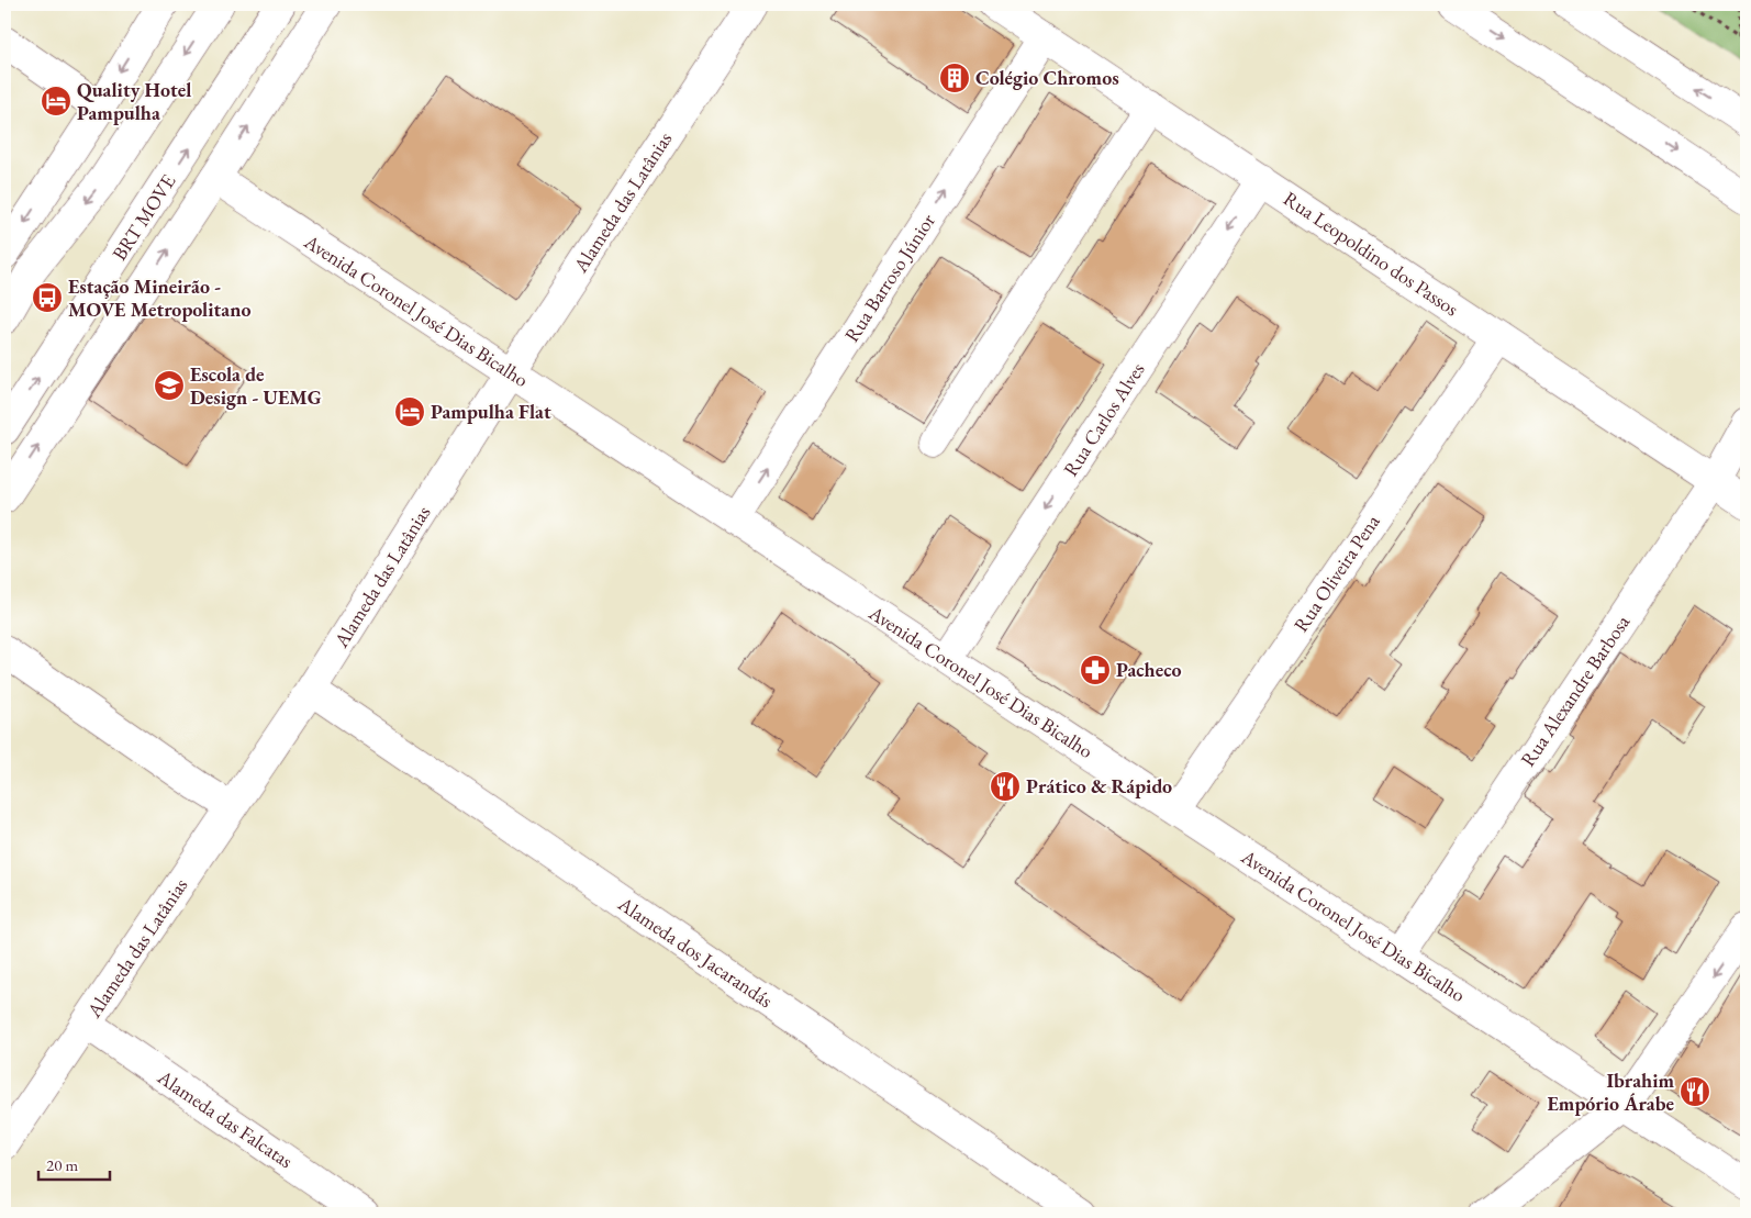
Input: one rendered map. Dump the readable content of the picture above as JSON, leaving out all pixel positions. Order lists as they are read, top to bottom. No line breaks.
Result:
{"streets":{"main road":["Alameda das Latânias","BRT MOVE","Rua Leopoldino dos Passos","Rua Barroso Júnior","Avenida Coronel José Dias Bicalho","Rua Carlos Alves","Rua Oliveira Pena","Rua Alexandre Barbosa","Alameda dos Jacarandás","Alameda das Falcatas"]},"crossings":[["Alameda das Latânias","Avenida Coronel José Dias Bicalho"],["Alameda das Latânias","Alameda dos Jacarandás"],["Alameda das Latânias","Alameda das Falcatas"],["Rua Leopoldino dos Passos","Rua Barroso Júnior"],["Rua Leopoldino dos Passos","Rua Carlos Alves"],["Rua Leopoldino dos Passos","Rua Oliveira Pena"],["Rua Leopoldino dos Passos","Rua Alexandre Barbosa"],["Rua Barroso Júnior","Avenida Coronel José Dias Bicalho"],["Avenida Coronel José Dias Bicalho","Rua Carlos Alves"],["Avenida Coronel José Dias Bicalho","Rua Oliveira Pena"],["Avenida Coronel José Dias Bicalho","Rua Alexandre Barbosa"]],"places":{"building":["Colégio Chromos"],"hotel":["Quality Hotel Pampulha","Pampulha Flat"],"bus stop":["Estação Mineirão - MOVE Metropolitano"],"school or university":["Escola de Design - UEMG"],"pharmacy":["Pacheco"],"restaurant":["Prático & Rápido","Ibrahim Empório Árabe"]},"scale_bar":"20 m"}
